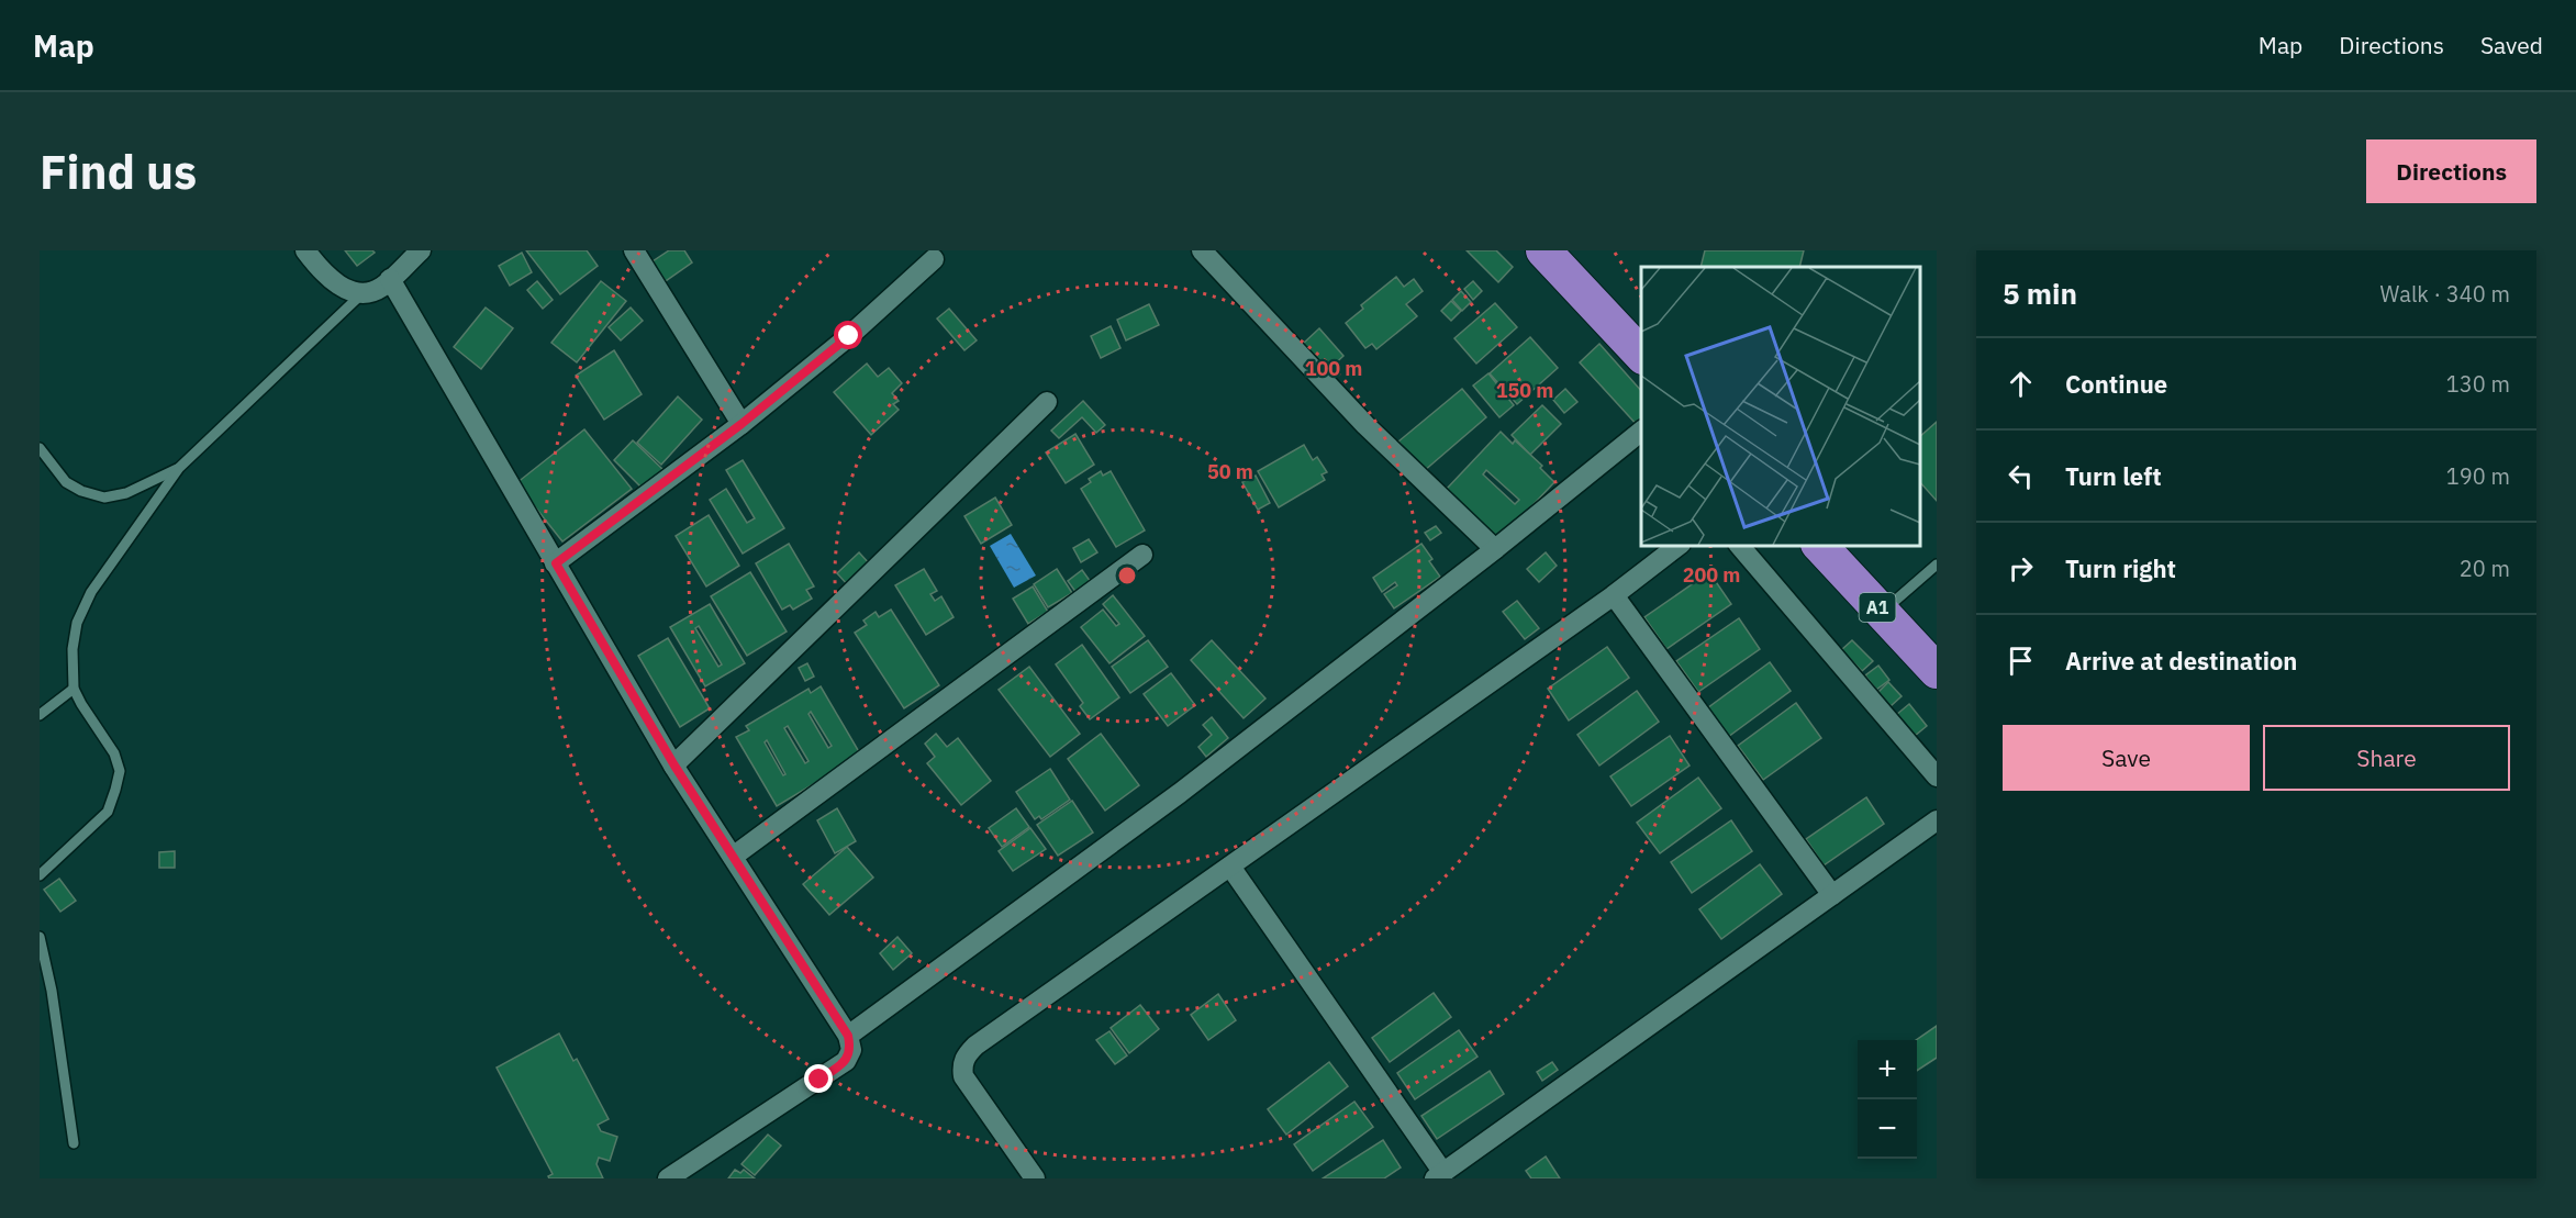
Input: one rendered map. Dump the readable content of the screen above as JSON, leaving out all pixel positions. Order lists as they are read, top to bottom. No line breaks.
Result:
{"streets":{"highway":["A1"]},"page":{"header":"Map","nav":["Map","Directions","Saved"],"buttons":["Directions",["Save","Share"]],"title":"Find us","heading":["5 min","Walk · 340 m"],"list":[["Continue","130 m"],["Turn left","190 m"],["Turn right","20 m"],"Arrive at destination"],"map_buttons":["+","−"]},"rings":["100 m","150 m","50 m","200 m"]}
